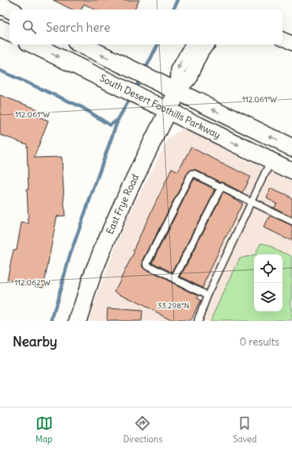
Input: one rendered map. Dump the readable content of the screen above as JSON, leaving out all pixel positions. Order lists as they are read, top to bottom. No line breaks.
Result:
{"streets":{"street":["South Desert Foothills Parkway","East Frye Road"]},"crossings":[["South Desert Foothills Parkway","East Frye Road"]],"page":{"search":"Search here","heading":["Nearby","0 results"],"nav":["Map","Directions","Saved"]},"coordinates":["112.061°W","112.062°W","33.298°N"]}
